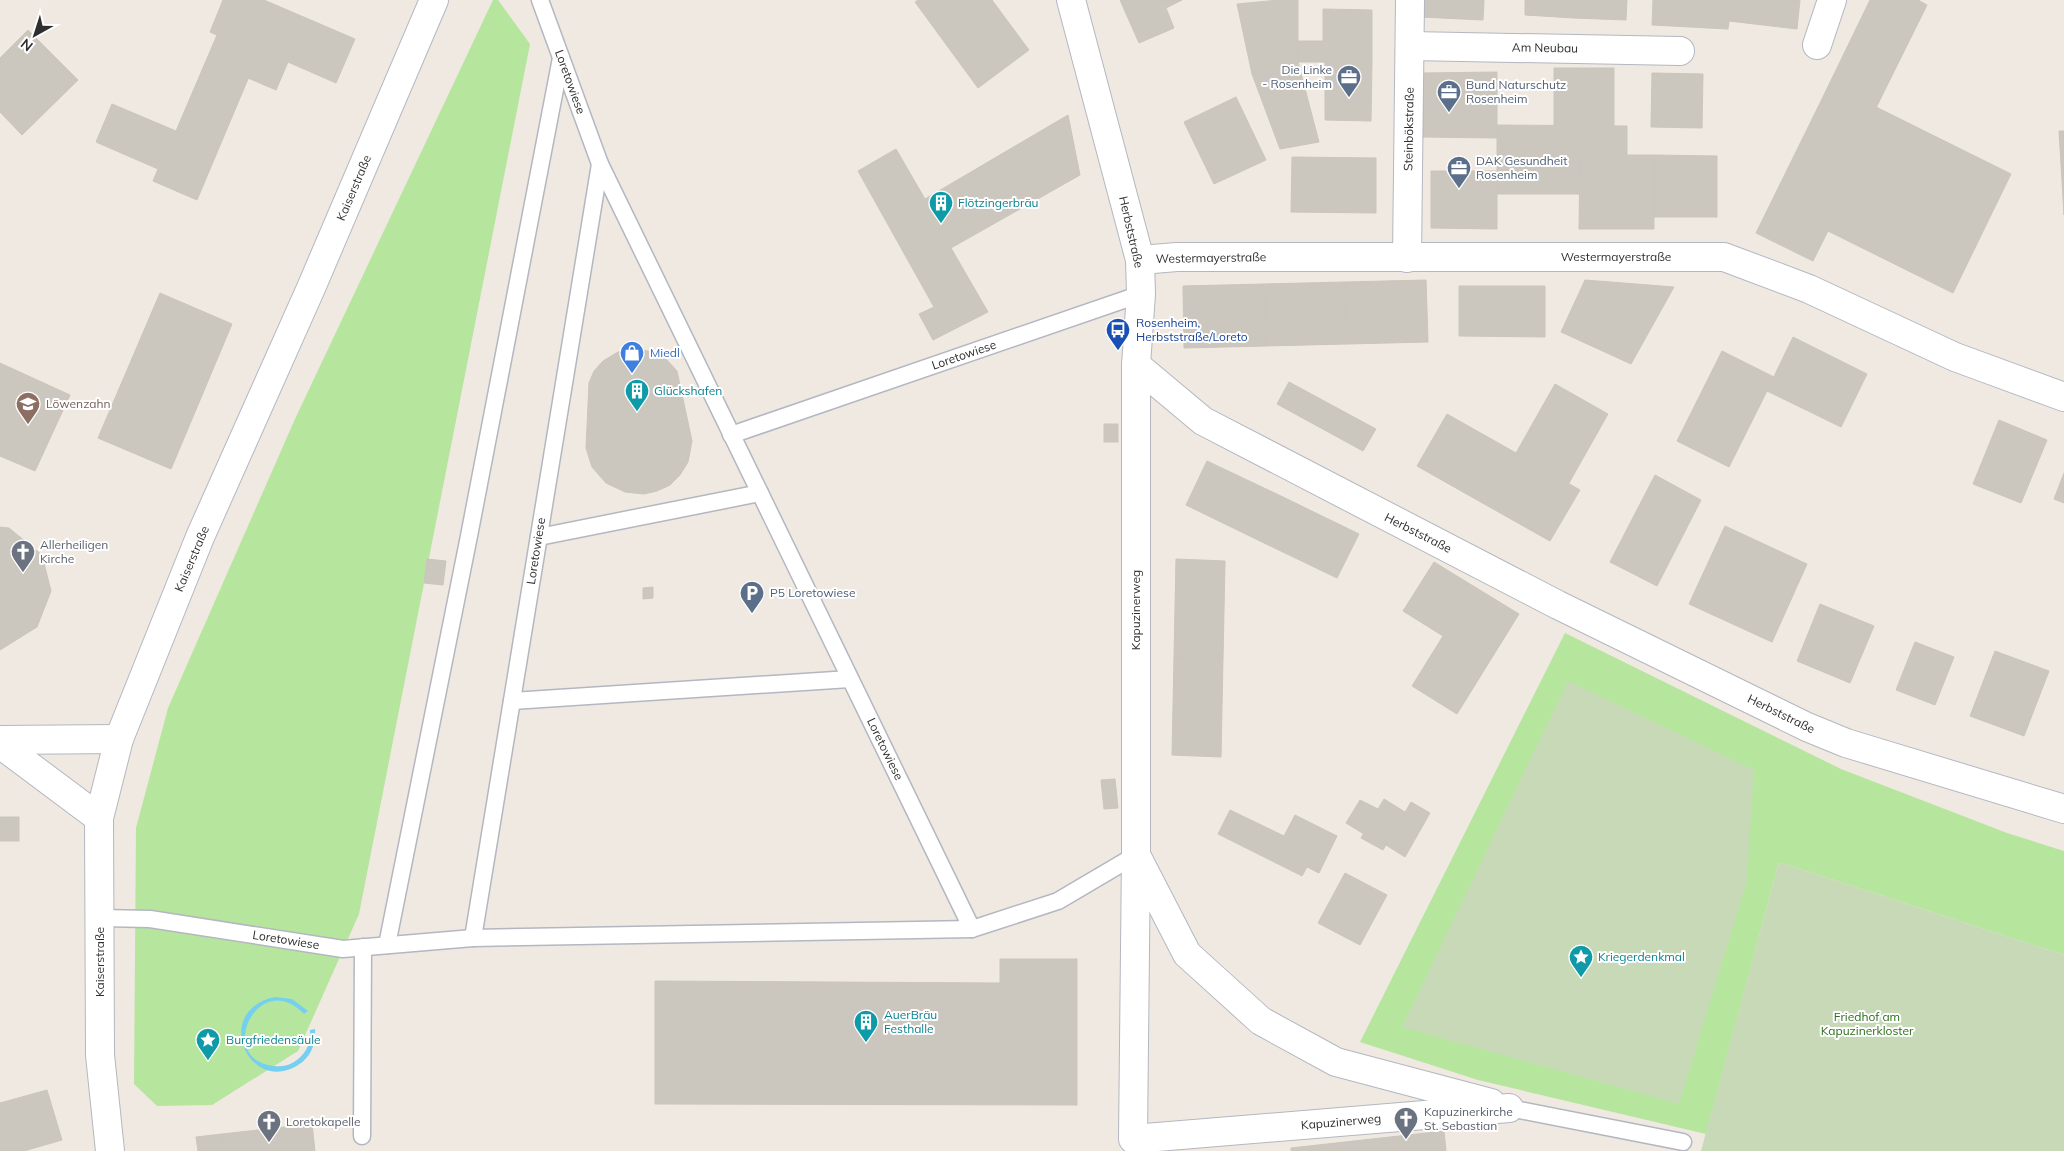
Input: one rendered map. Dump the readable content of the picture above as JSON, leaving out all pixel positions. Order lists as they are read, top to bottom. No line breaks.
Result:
{"streets":{"street":["Am Neubau","Steinbökstraße","Kaiserstraße","Herbststraße","Westermayerstraße","Kapuzinerweg"],"lane":["Loretowiese"]},"crossings":[["Am Neubau","Steinbökstraße"],["Loretowiese","Kaiserstraße"],["Loretowiese","Herbststraße"],["Loretowiese","Kapuzinerweg"],["Steinbökstraße","Westermayerstraße"],["Herbststraße","Westermayerstraße"],["Herbststraße","Kapuzinerweg"]],"parks":["Friedhof am Kapuzinerkloster"],"places":{"office":["Die Linke - Rosenheim","Bund Naturschutz Rosenheim","DAK Gesundheit Rosenheim"],"building":["Flötzingerbräu","Glückshafen","AuerBräu Festhalle"],"bus stop":["Rosenheim, Herbststraße/Loreto"],"shop":["Miedl"],"school or university":["Löwenzahn"],"church":["Allerheiligen Kirche","Kapuzinerkirche St. Sebastian","Loretokapelle"],"parking":["P5 Loretowiese"],"place":["Kriegerdenkmal","Burgfriedensäule"]},"north":"bottom left"}
